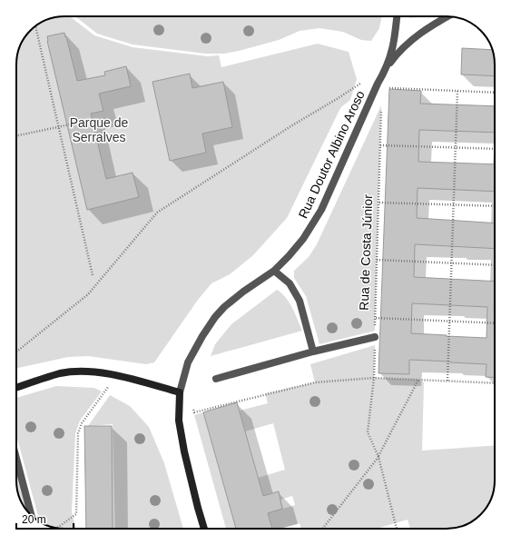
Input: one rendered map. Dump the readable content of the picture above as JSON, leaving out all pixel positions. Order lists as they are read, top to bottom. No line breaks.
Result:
{"streets":{"street":["Rua Doutor Albino Aroso"],"path":["Rua de Costa Júnior"]},"parks":["Parque de Serralves"],"scale_bar":"20 m"}
